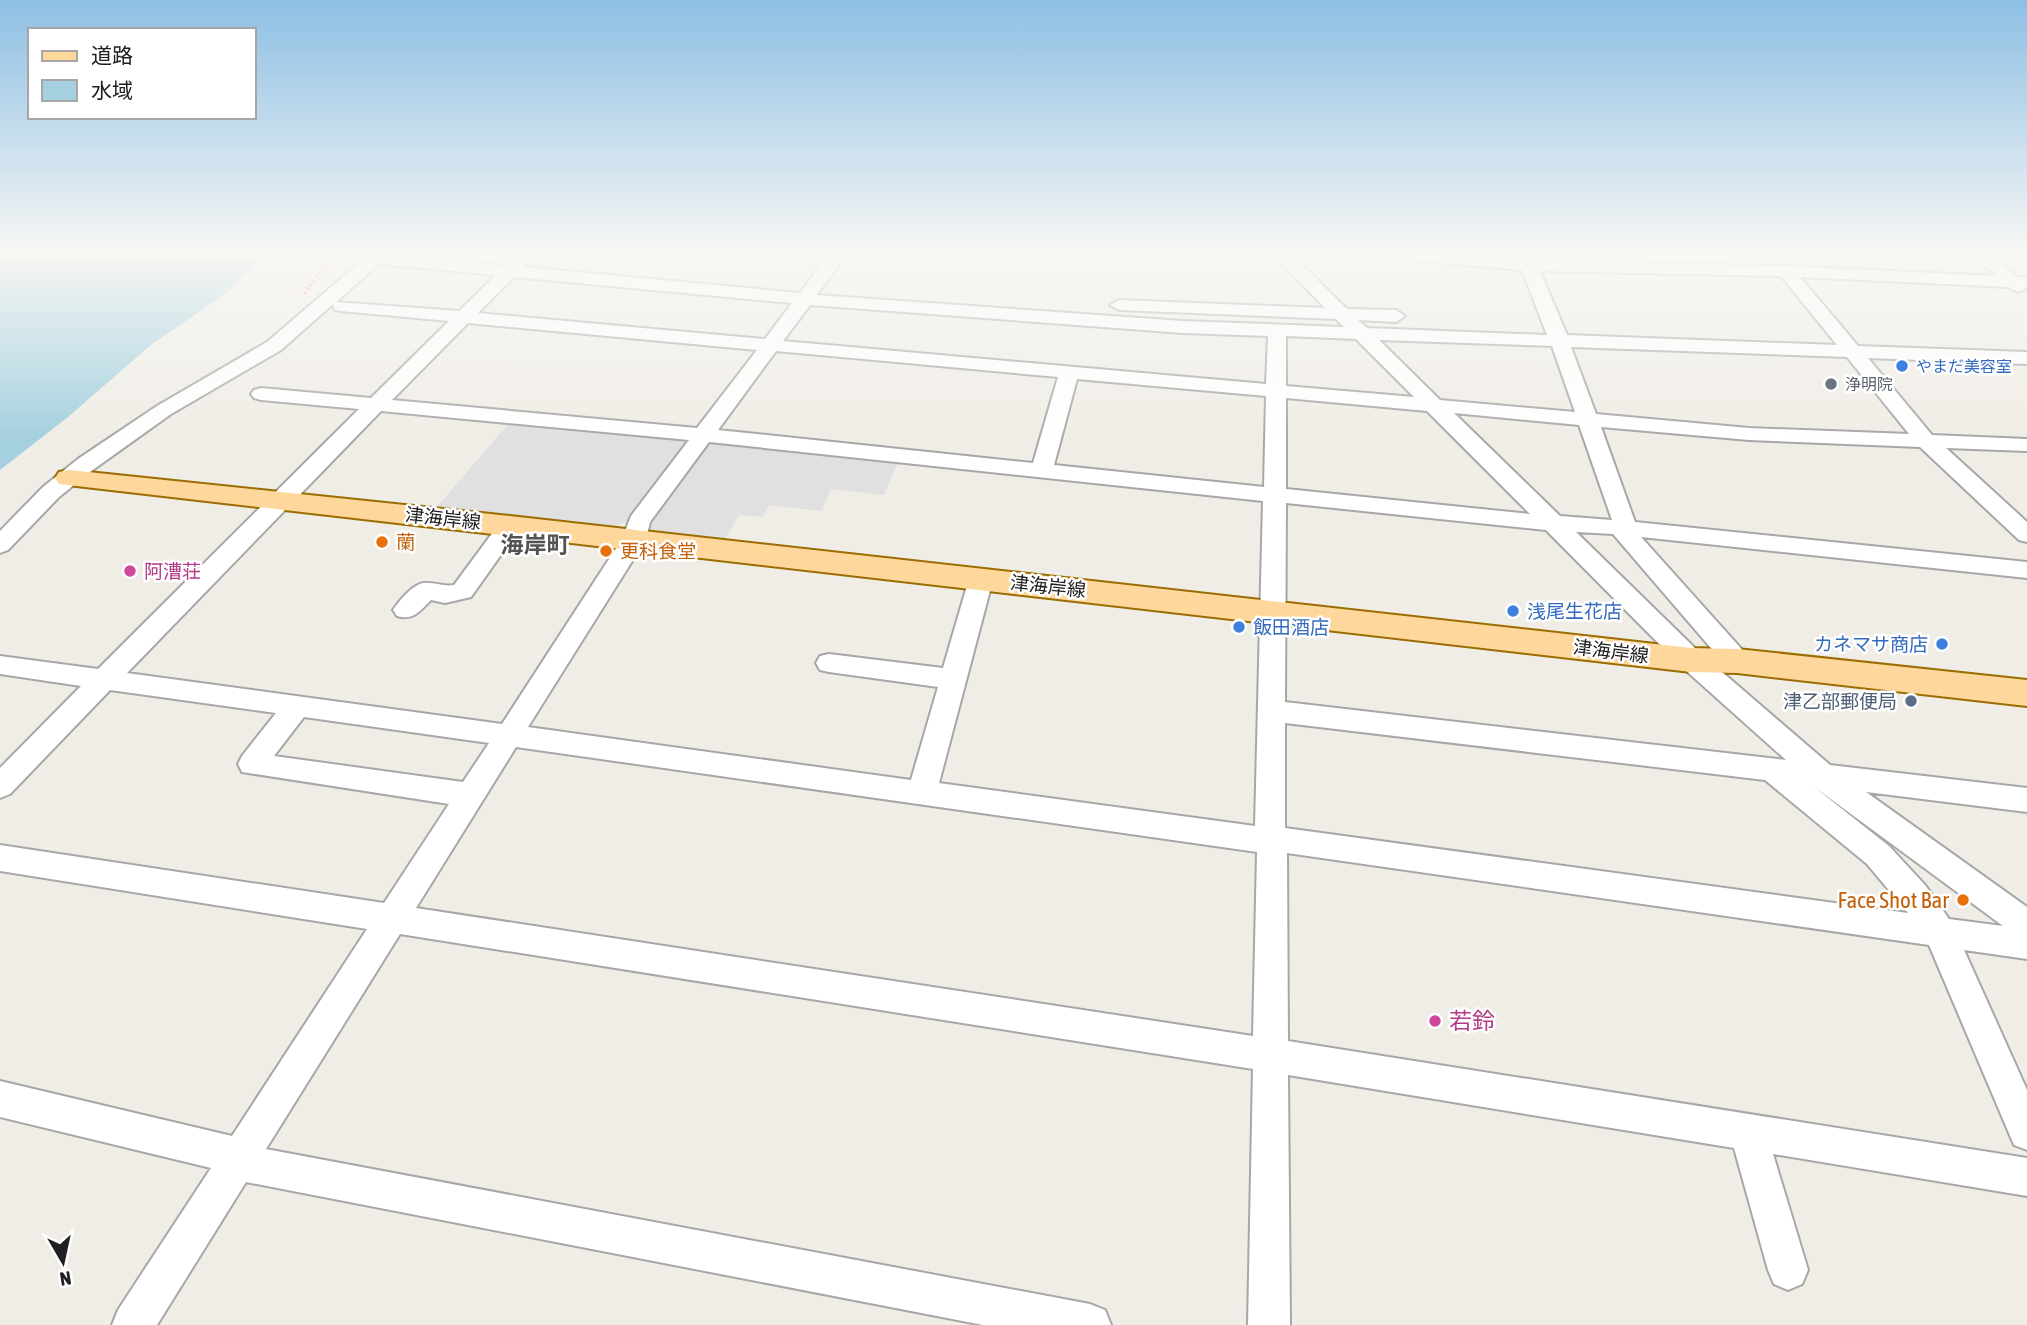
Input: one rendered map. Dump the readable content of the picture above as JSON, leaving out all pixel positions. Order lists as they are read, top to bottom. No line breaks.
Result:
{"streets":{"main road":["津海岸線"]},"districts":["海岸町"],"places":["やまだ美容室","浄明院","蘭","更科食堂","阿漕荘","浅尾生花店","飯田酒店","カネマサ商店","津乙部郵便局","Face Shot Bar","若鈴"],"legend":["道路","水域"],"north":"bottom"}
